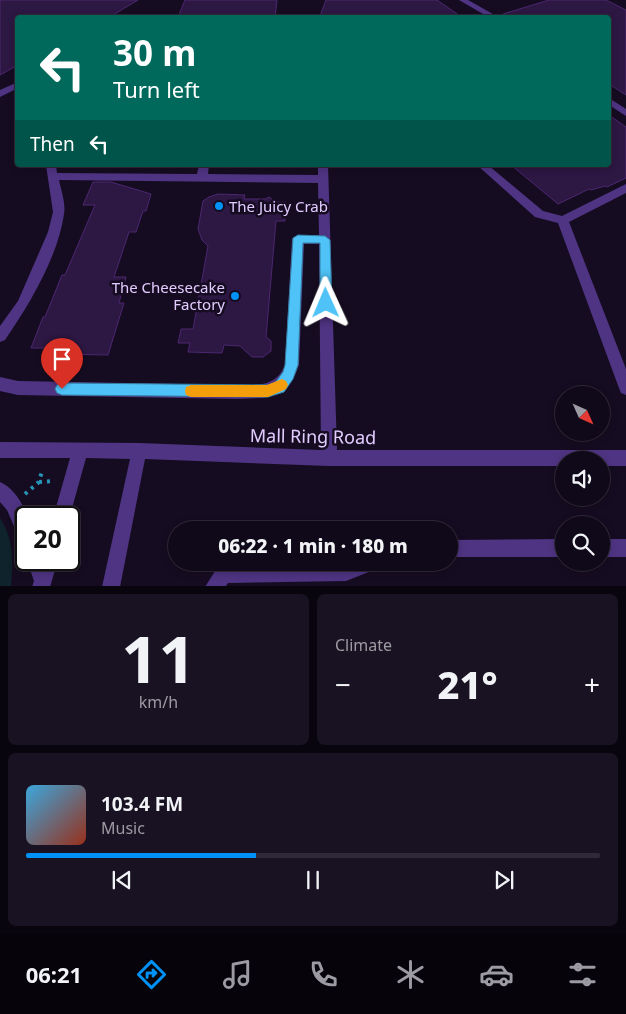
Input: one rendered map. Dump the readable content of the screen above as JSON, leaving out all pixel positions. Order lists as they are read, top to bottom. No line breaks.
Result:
{"streets":{"street":["Mall Ring Road"]},"places":["The Juicy Crab","The Cheesecake Factory"],"north":"bottom right","page":{"turn":["30 m","Turn left"],"then":"Then","limit":"20","trip":"06:22 · 1 min · 180 m","tile":[["11","km/h"],"Climate"],"heat":["−","21°","+"],"song":["103.4 FM","Music"],"tabs":"06:21"}}
